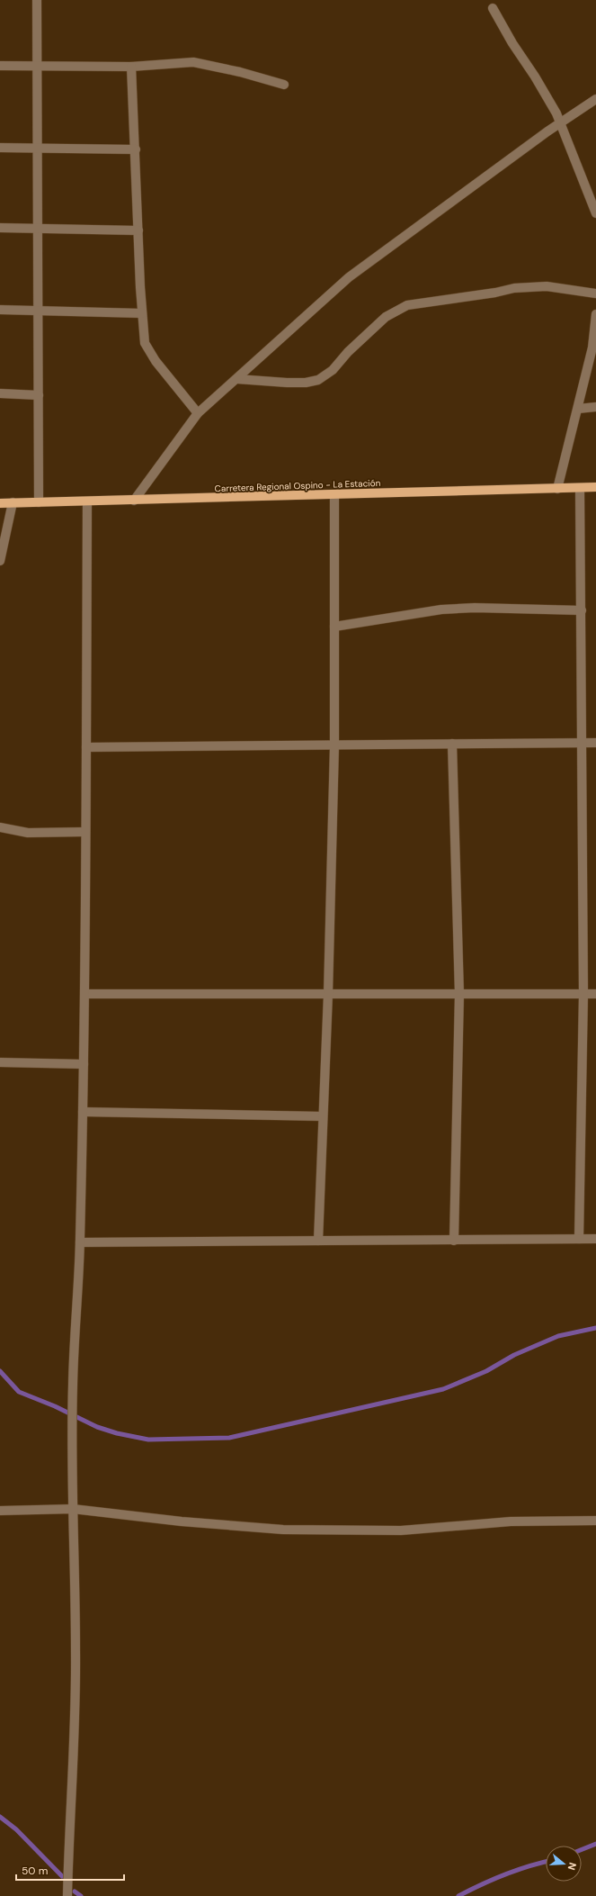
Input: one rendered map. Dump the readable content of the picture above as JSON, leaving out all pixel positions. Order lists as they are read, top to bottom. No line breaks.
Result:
{"streets":{"main road":["Carretera Regional Ospino - La Estación"]},"scale_bar":"50 m","north":"right"}
